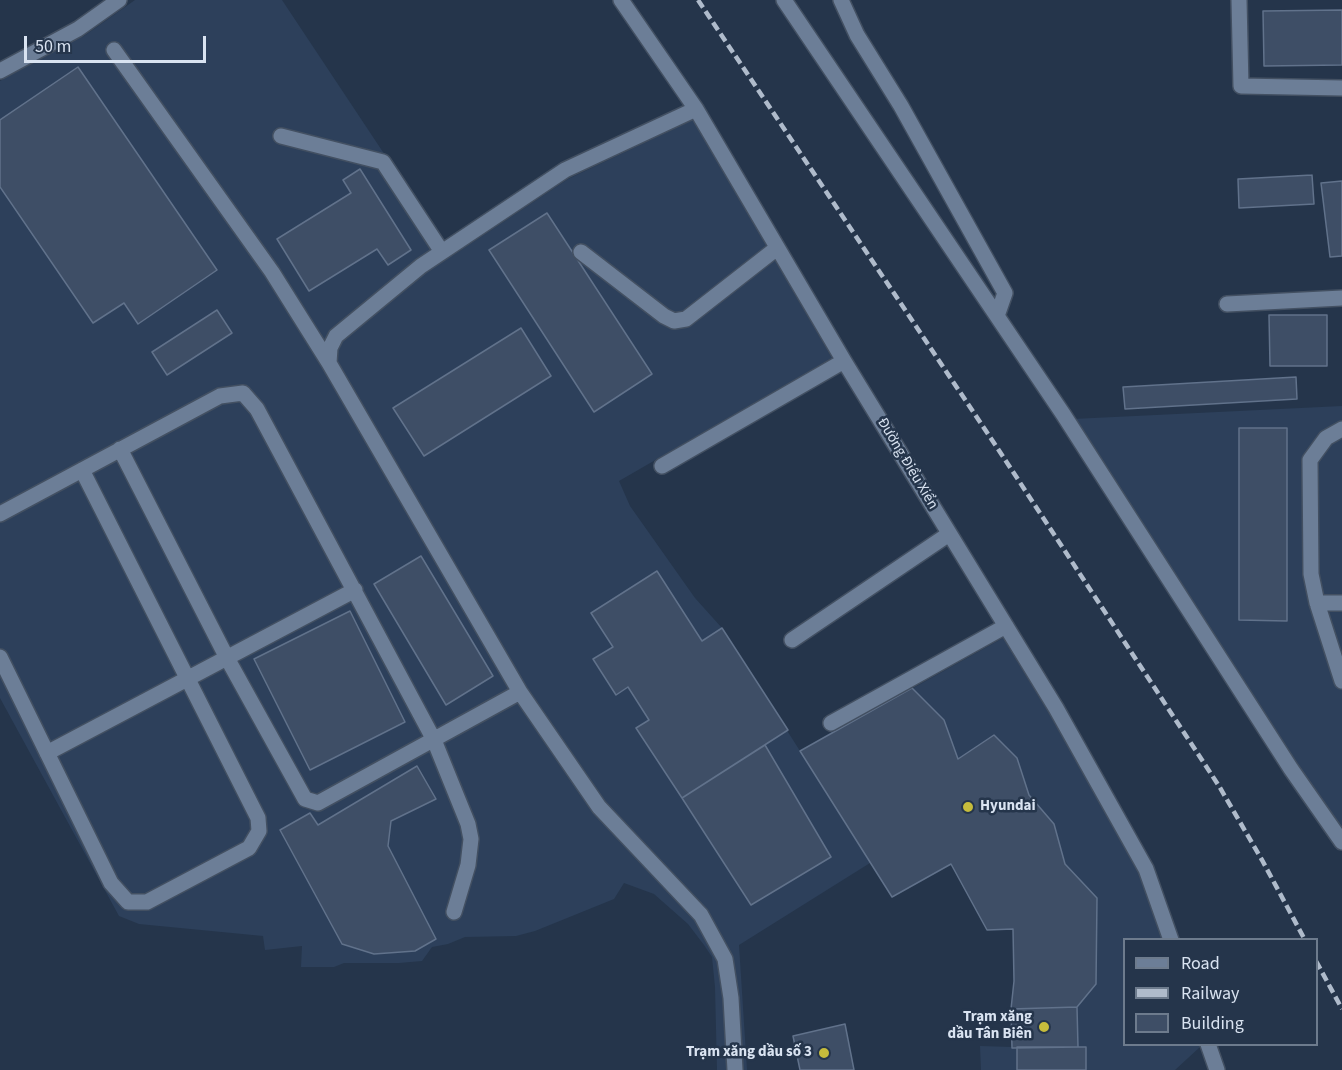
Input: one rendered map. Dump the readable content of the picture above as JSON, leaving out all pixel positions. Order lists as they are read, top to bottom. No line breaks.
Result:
{"streets":{"street":["Đường Điểu Xiển"]},"places":["Hyundai","Trạm xăng dầu Tân Biên","Trạm xăng dầu số 3"],"legend":["Road","Railway","Building"],"scale_bar":"50 m"}
